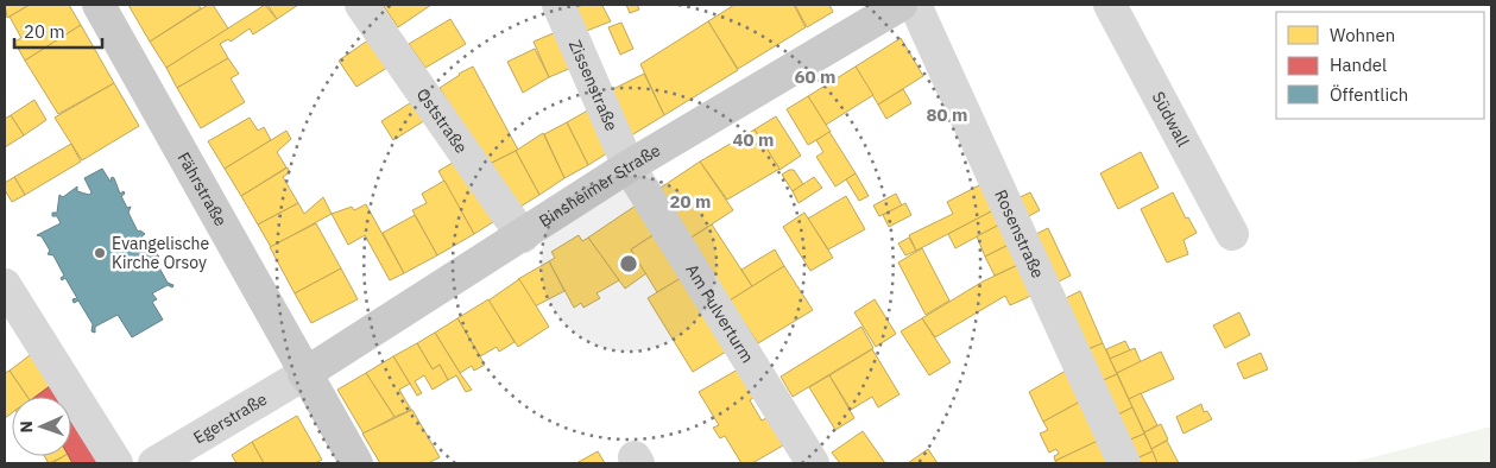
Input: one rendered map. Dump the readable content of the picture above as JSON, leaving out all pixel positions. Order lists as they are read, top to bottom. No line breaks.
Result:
{"streets":{"main road":["Binsheimer Straße","Fährstraße"],"street":["Zissenstraße","Südwall","Oststraße","Rosenstraße","Am Pulverturm","Egerstraße"]},"crossings":[["Zissenstraße","Binsheimer Straße"],["Zissenstraße","Am Pulverturm"],["Oststraße","Binsheimer Straße"],["Binsheimer Straße","Fährstraße"],["Binsheimer Straße","Am Pulverturm"],["Binsheimer Straße","Egerstraße"],["Fährstraße","Egerstraße"]],"places":["Evangelische Kirche Orsoy"],"legend":["Wohnen","Handel","Öffentlich"],"scale_bar":"20 m","north":"left","rings":["60 m","80 m","40 m","20 m"]}
